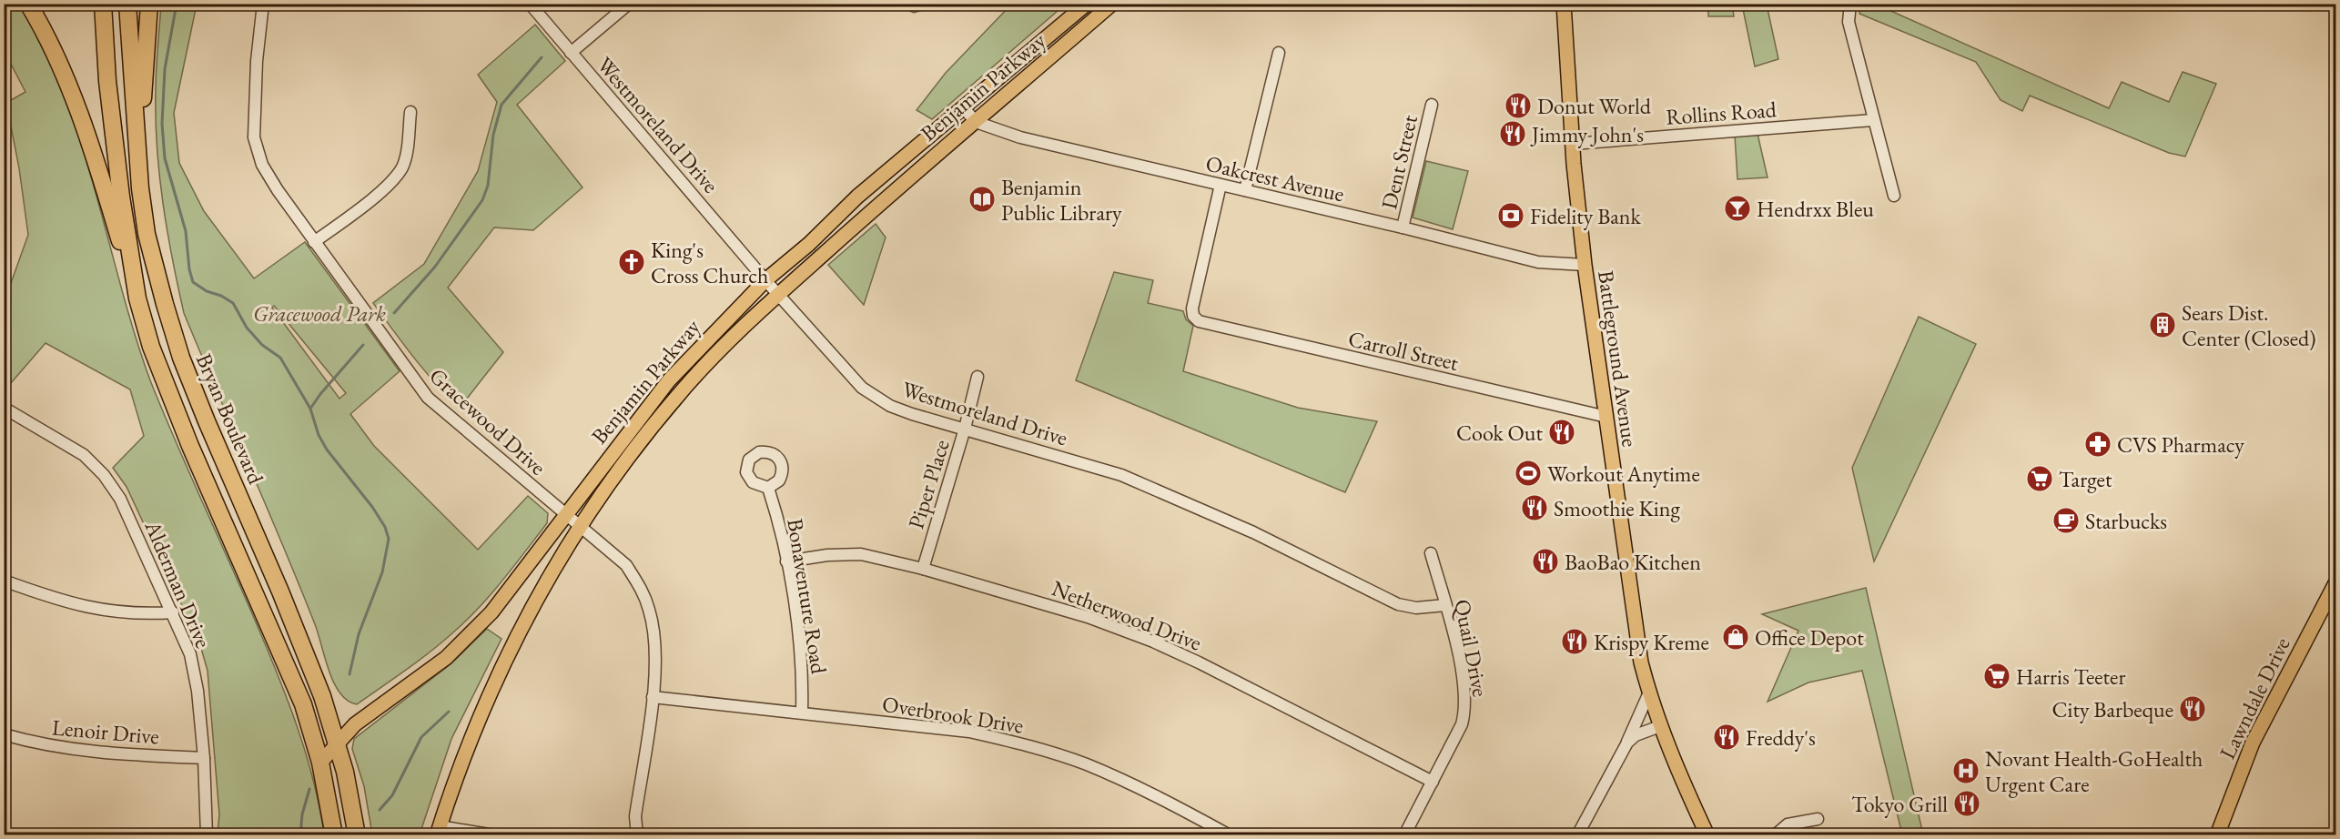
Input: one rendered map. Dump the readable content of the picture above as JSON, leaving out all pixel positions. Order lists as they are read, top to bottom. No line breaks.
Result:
{"streets":{"highway":["Bryan Boulevard"],"main road":["Benjamin Parkway","Battleground Avenue","Lawndale Drive"],"street":["Rollins Road","Westmoreland Drive","Dent Street","Oakcrest Avenue","Carroll Street","Gracewood Drive","Piper Place","Alderman Drive","Bonaventure Road","Netherwood Drive","Quail Drive","Overbrook Drive","Lenoir Drive"]},"crossings":[["Benjamin Parkway","Westmoreland Drive"],["Benjamin Parkway","Oakcrest Avenue"],["Benjamin Parkway","Bryan Boulevard"],["Benjamin Parkway","Gracewood Drive"],["Rollins Road","Battleground Avenue"],["Westmoreland Drive","Piper Place"],["Westmoreland Drive","Quail Drive"],["Dent Street","Oakcrest Avenue"],["Oakcrest Avenue","Carroll Street"],["Oakcrest Avenue","Battleground Avenue"],["Carroll Street","Battleground Avenue"],["Gracewood Drive","Overbrook Drive"],["Piper Place","Netherwood Drive"],["Alderman Drive","Lenoir Drive"],["Bonaventure Road","Netherwood Drive"],["Bonaventure Road","Overbrook Drive"],["Netherwood Drive","Quail Drive"]],"parks":["Gracewood Park"],"places":{"restaurant":["Donut World","Jimmy John's","Cook Out","Smoothie King","BaoBao Kitchen","Krispy Kreme","City Barbeque","Freddy's","Tokyo Grill"],"library":["Benjamin Public Library"],"bar":["Hendrxx Bleu"],"bank":["Fidelity Bank"],"church":["King's Cross Church"],"building":["Sears Dist. Center (Closed)"],"pharmacy":["CVS Pharmacy"],"sports":["Workout Anytime"],"supermarket":["Target","Harris Teeter"],"cafe":["Starbucks"],"shop":["Office Depot"],"hospital":["Novant Health-GoHealth Urgent Care"]}}
